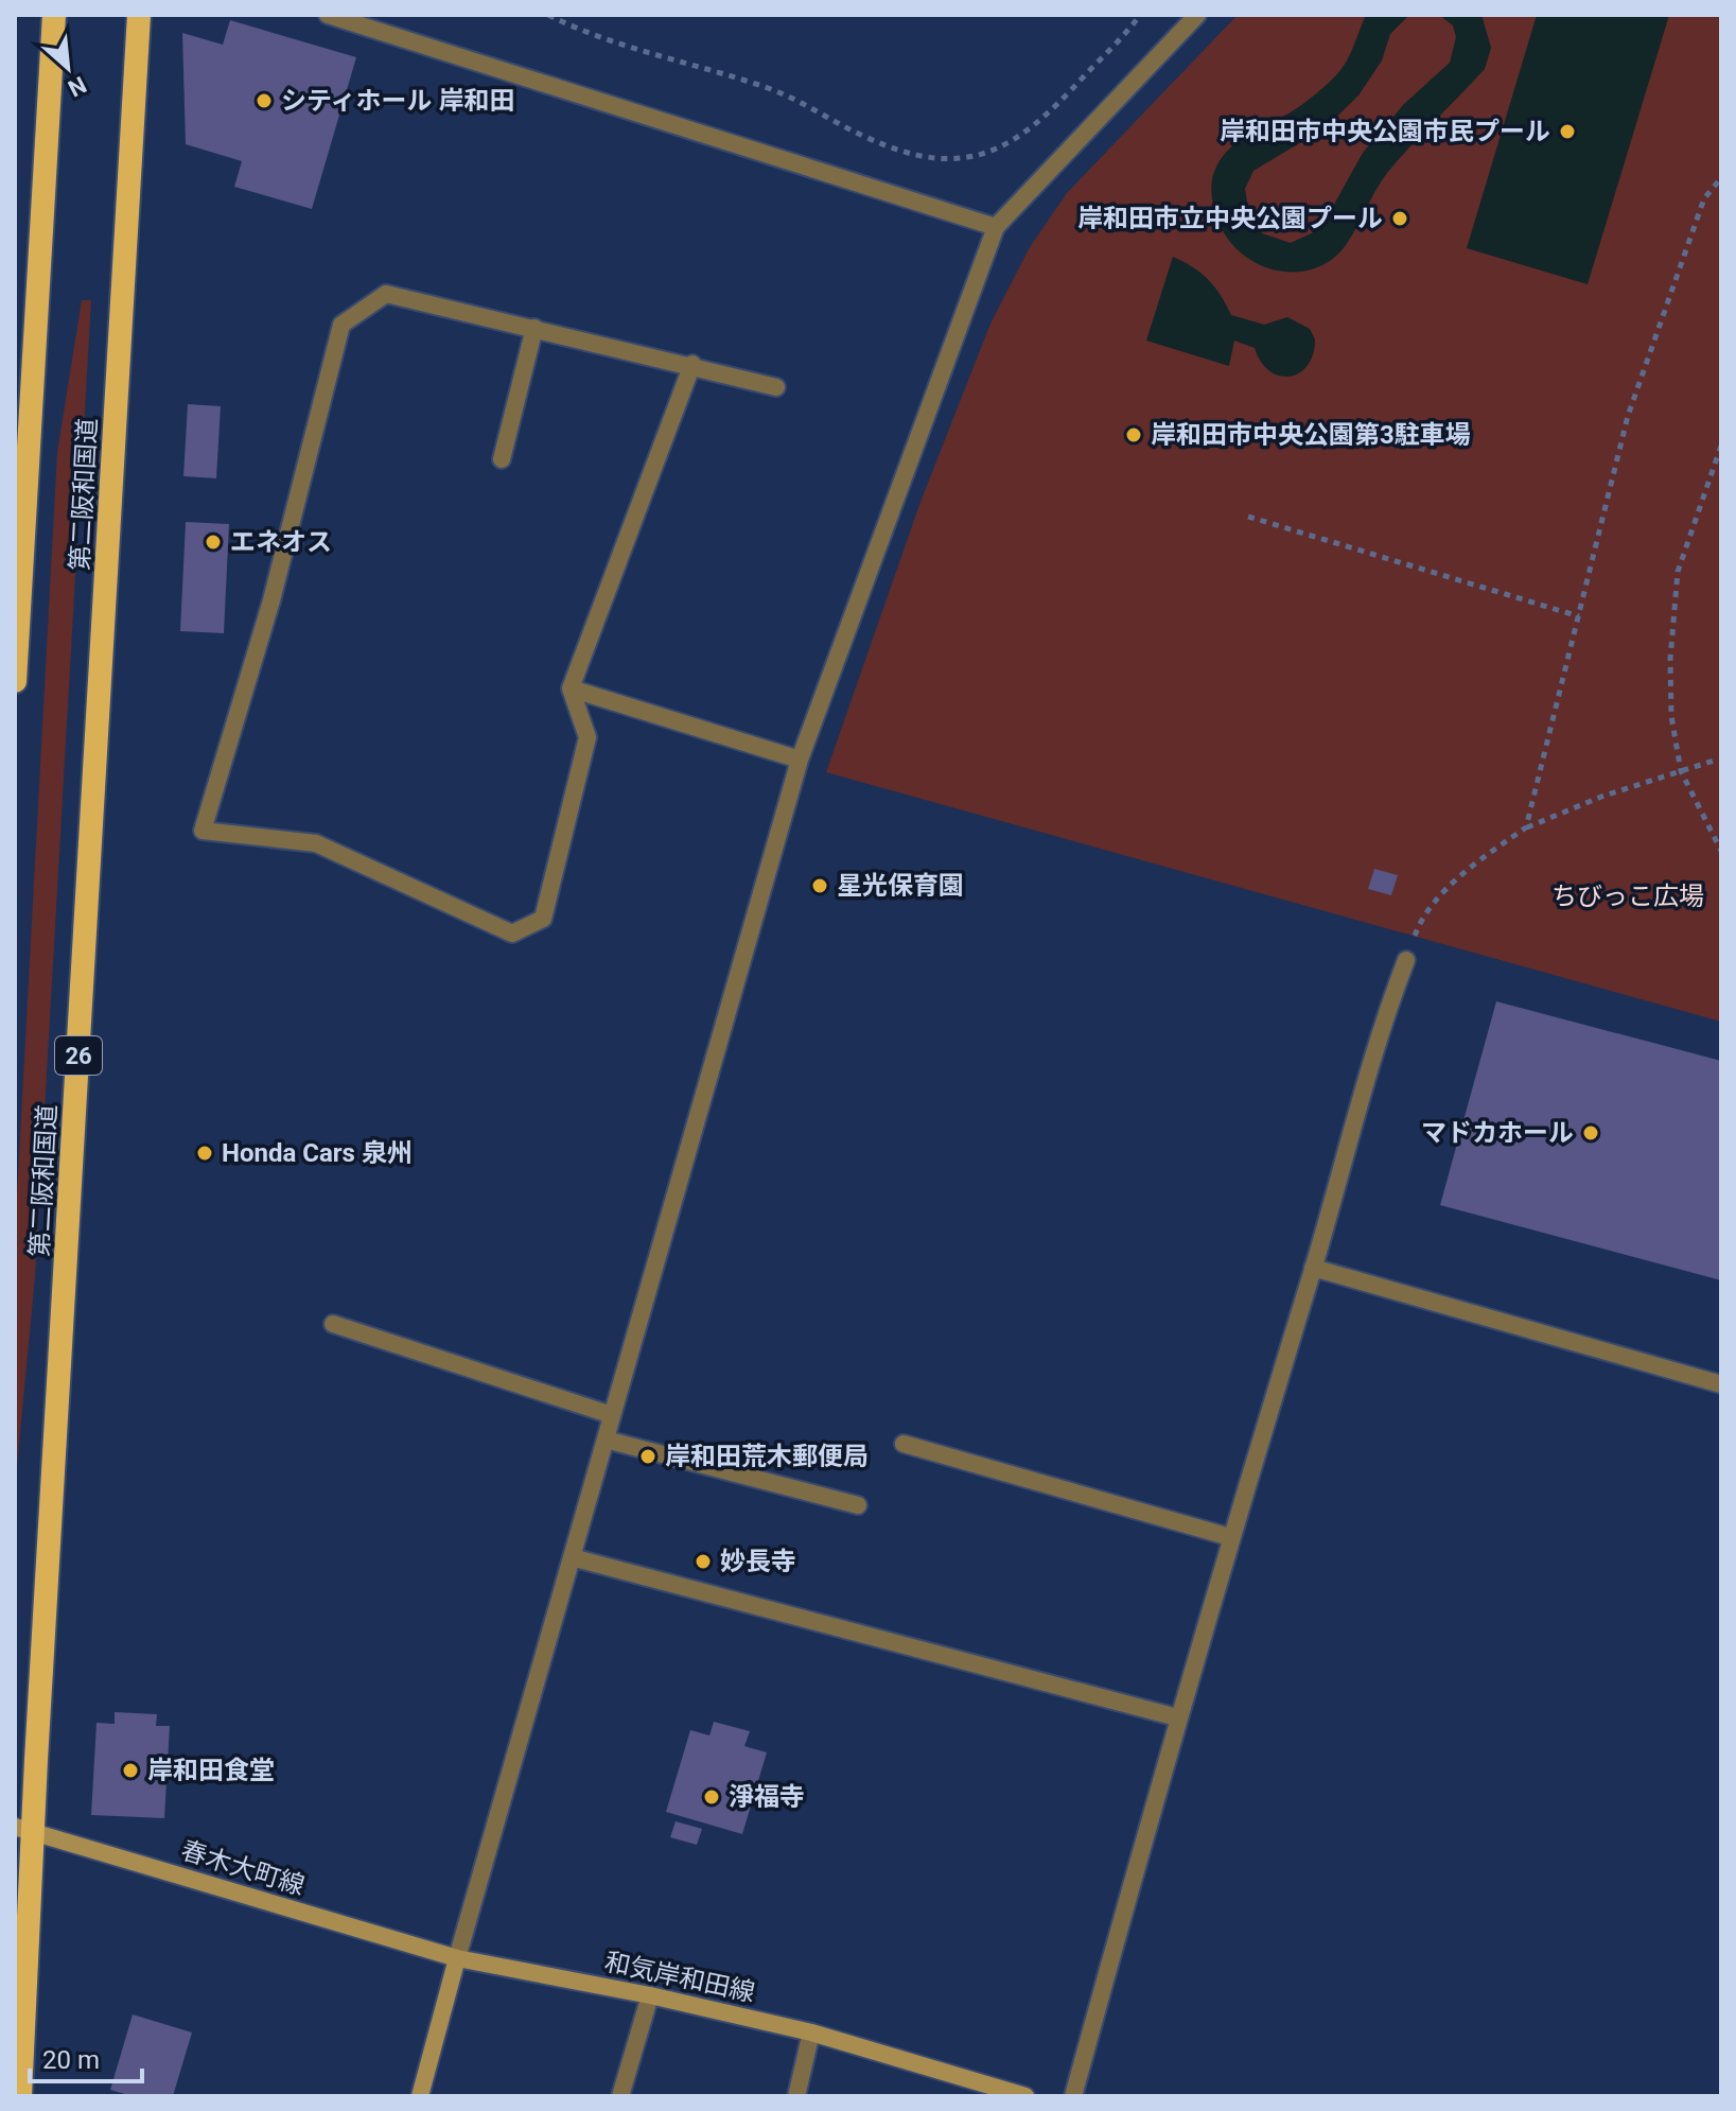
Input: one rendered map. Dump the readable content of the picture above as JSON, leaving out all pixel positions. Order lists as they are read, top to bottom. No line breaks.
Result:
{"streets":{"highway":["第二阪和国道","26"],"main road":["春木大町線","和気岸和田線"]},"crossings":[["第二阪和国道","春木大町線"],["春木大町線","和気岸和田線"]],"parks":["ちびっこ広場"],"places":["シティホール 岸和田","岸和田市中央公園市民プール","岸和田市立中央公園プール","岸和田市中央公園第3駐車場","エネオス","星光保育園","マドカホール","Honda Cars 泉州","岸和田荒木郵便局","妙長寺","岸和田食堂","淨福寺"],"scale_bar":"20 m","north":"bottom right"}
